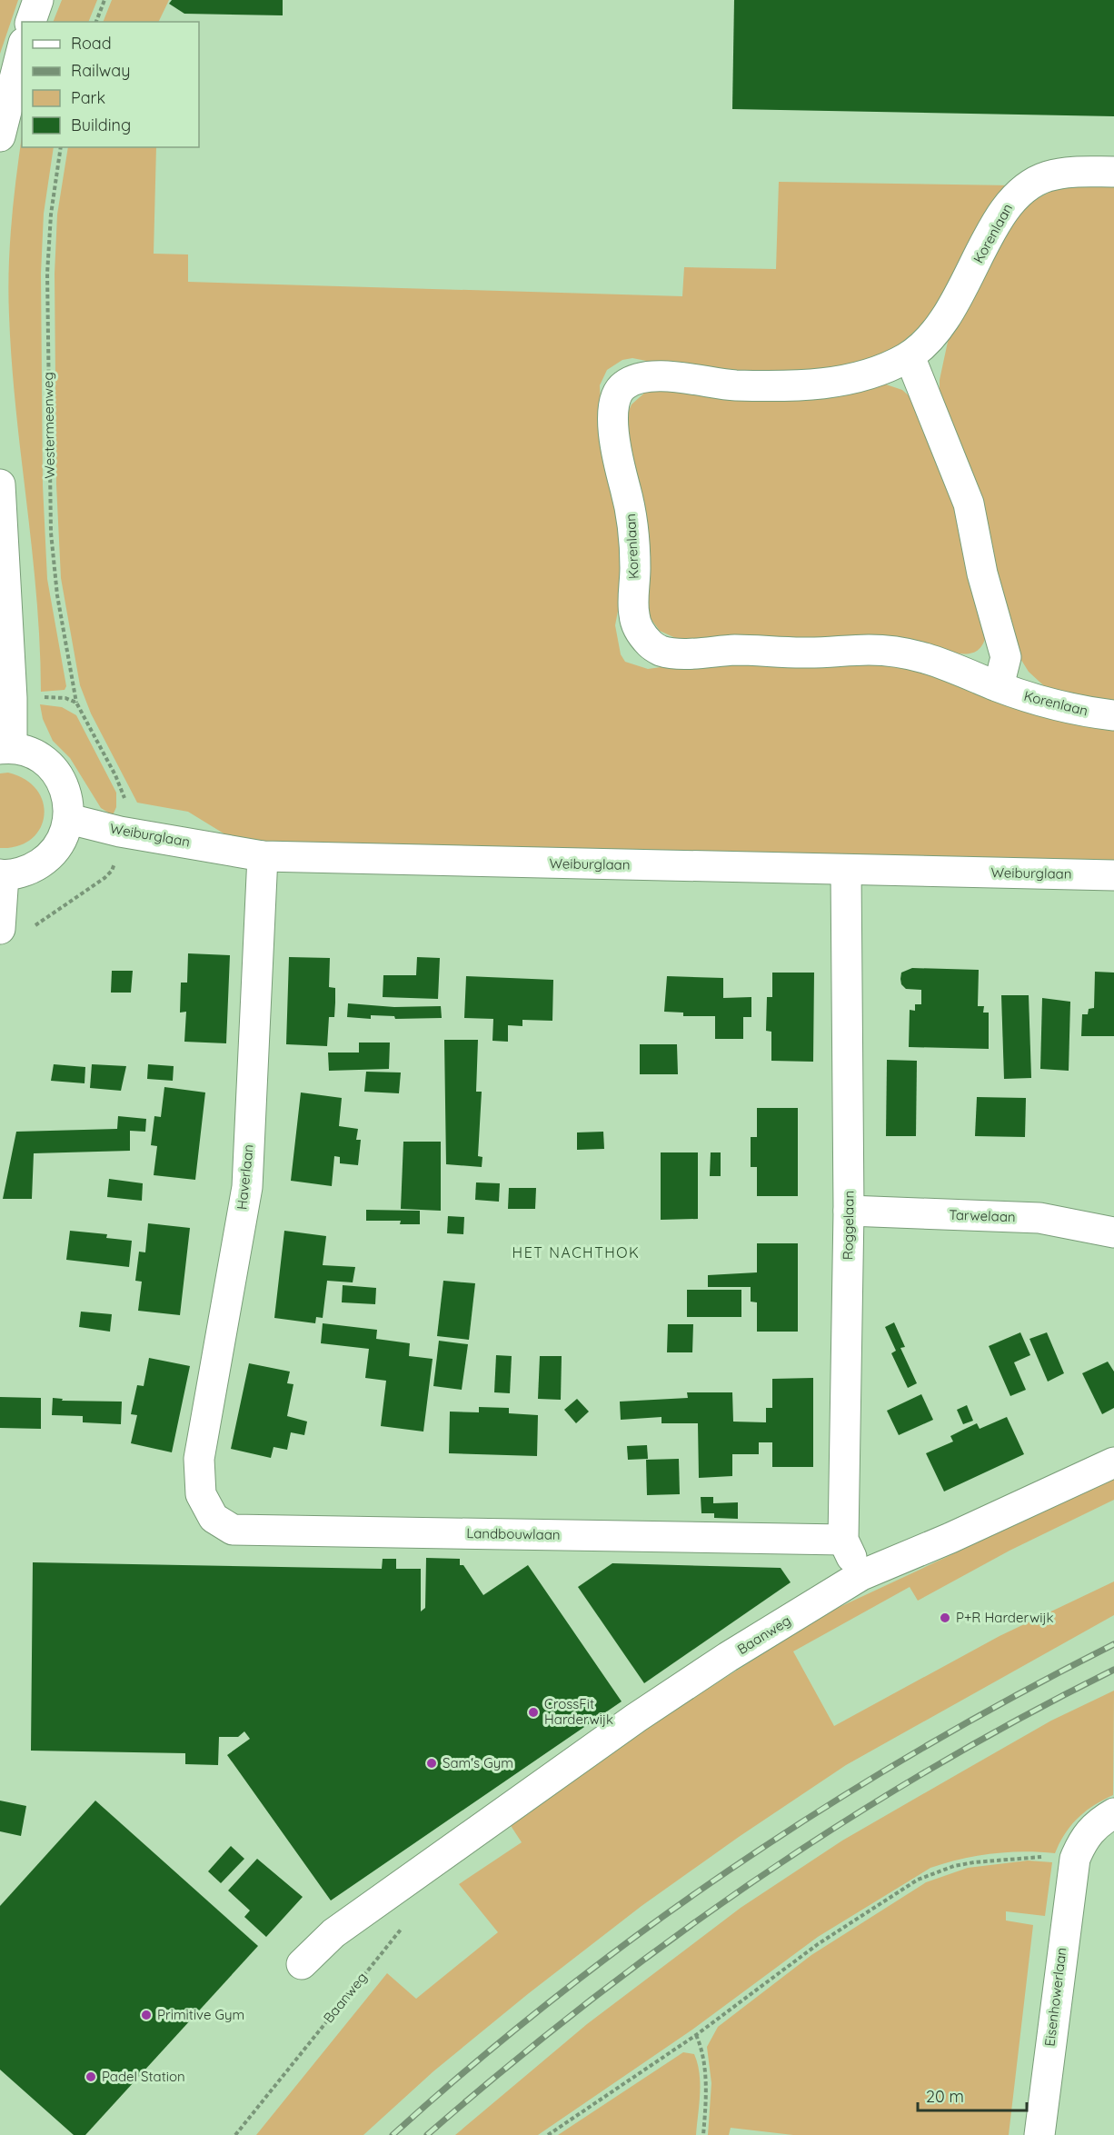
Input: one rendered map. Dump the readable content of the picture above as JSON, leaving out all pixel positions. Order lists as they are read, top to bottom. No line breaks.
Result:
{"streets":{"street":["Korenlaan","Weiburglaan","Haverlaan","Tarwelaan","Roggelaan","Landbouwlaan","Baanweg","Eisenhowerlaan"],"path":["Westermeenweg"]},"crossings":[["Weiburglaan","Haverlaan"],["Weiburglaan","Roggelaan"],["Haverlaan","Landbouwlaan"],["Tarwelaan","Roggelaan"],["Roggelaan","Landbouwlaan"],["Roggelaan","Baanweg"]],"districts":["HET NACHTHOK"],"places":["P+R Harderwijk","CrossFit Harderwijk","Sam's Gym","Primitive Gym","Padel Station"],"legend":["Road","Railway","Park","Building"],"scale_bar":"20 m"}
